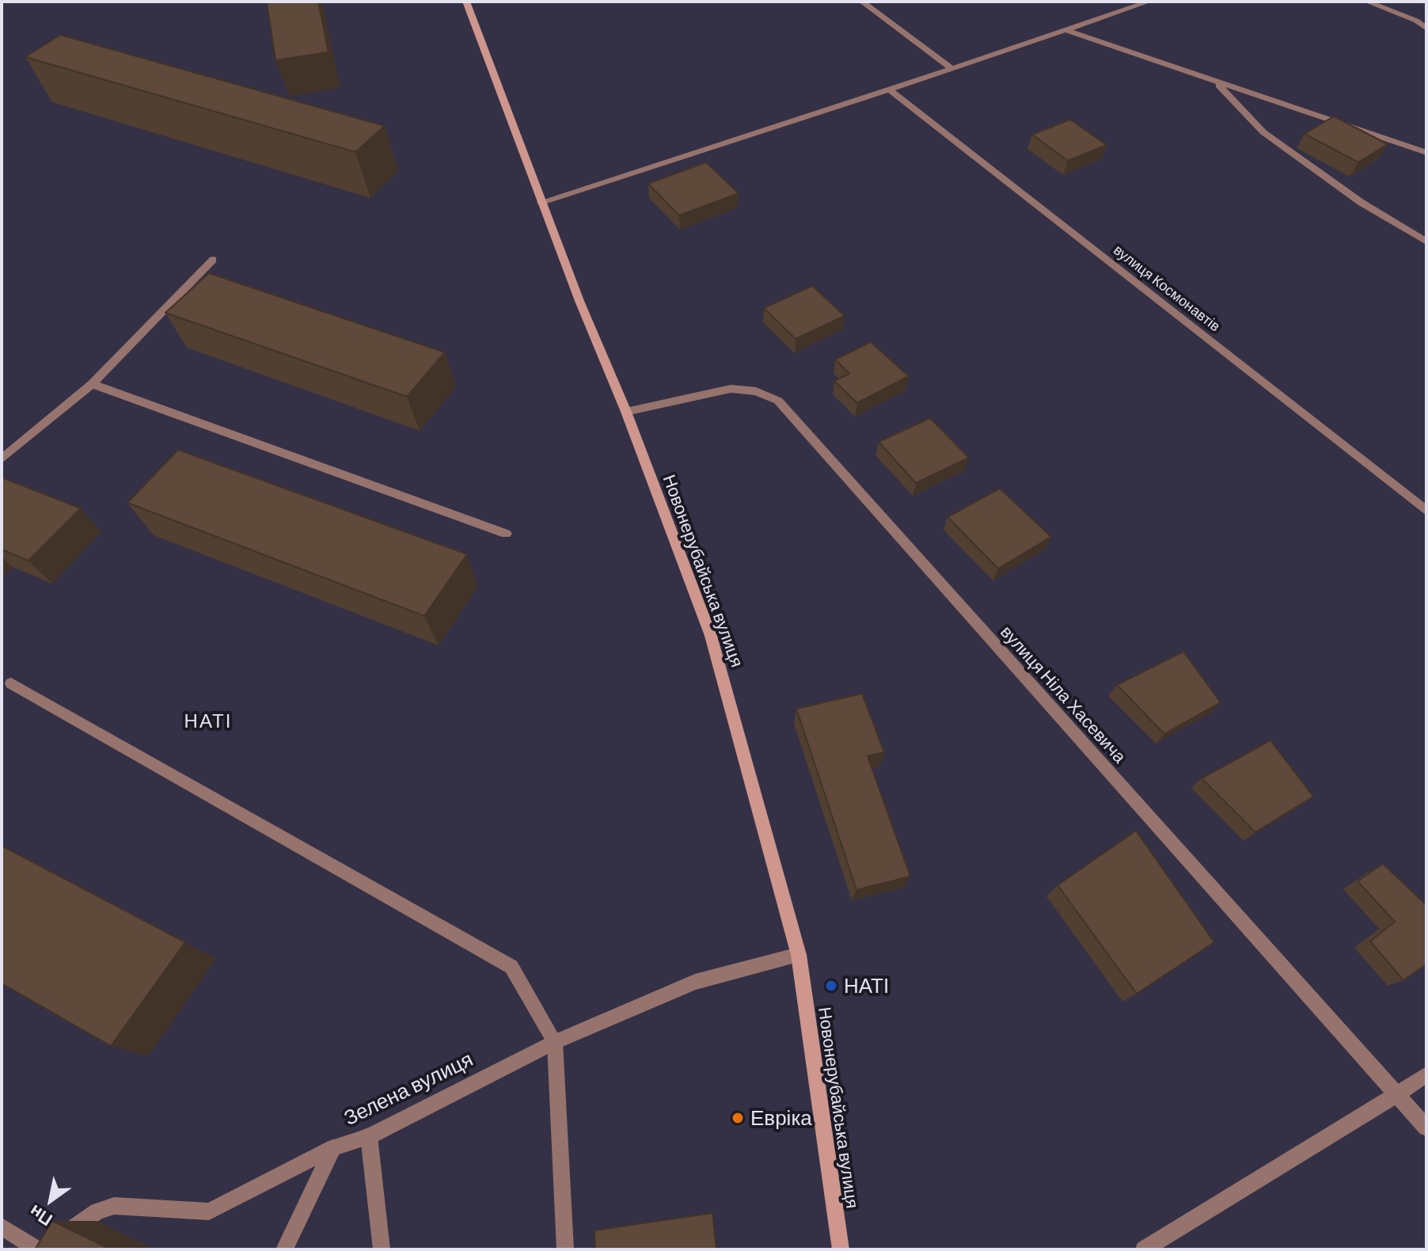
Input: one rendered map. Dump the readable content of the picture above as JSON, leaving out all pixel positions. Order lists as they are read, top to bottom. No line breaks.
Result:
{"streets":{"street":["вулиця Космонавтів","Новонерубайська вулиця","вулиця Ніла Хасевича","Зелена вулиця"]},"crossings":[["Новонерубайська вулиця","вулиця Ніла Хасевича"],["Новонерубайська вулиця","Зелена вулиця"]],"districts":["НАТІ"],"places":["НАТІ","Евріка"],"north":"bottom left"}
